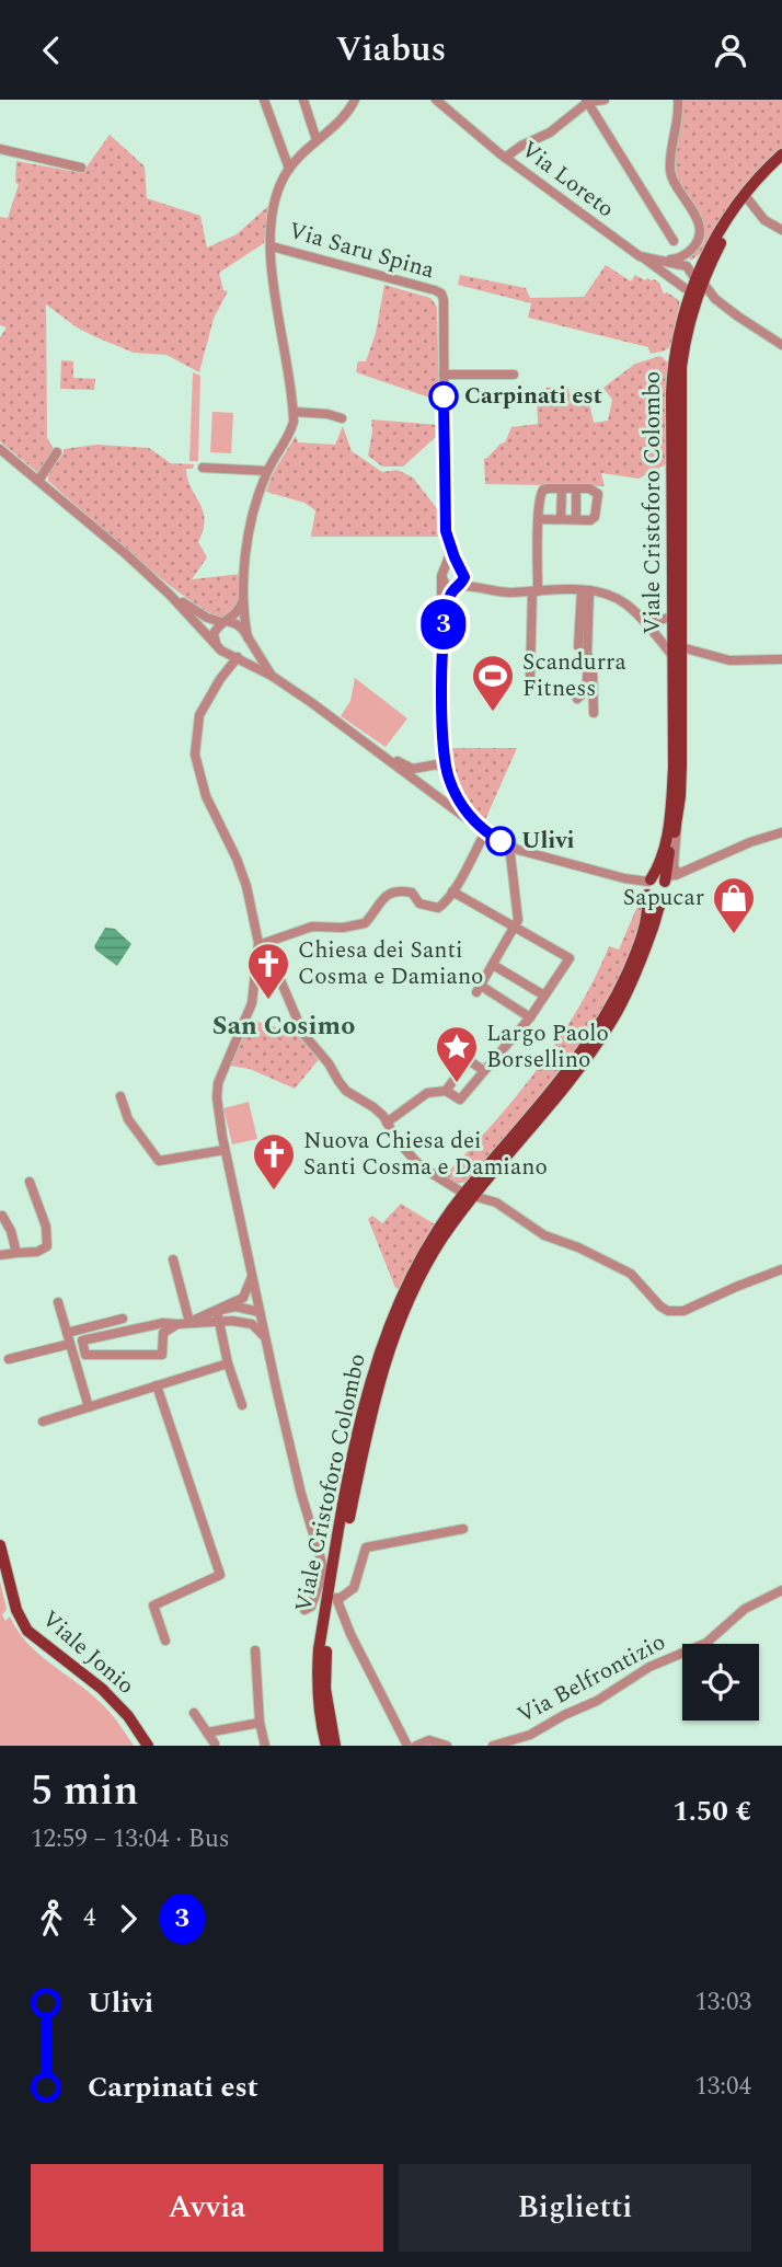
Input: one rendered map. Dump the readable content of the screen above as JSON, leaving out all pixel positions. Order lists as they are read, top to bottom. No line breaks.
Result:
{"streets":{"main road":["Viale Cristoforo Colombo","Viale Jonio"],"street":["Via Loreto","Via Saru Spina","Via Belfrontizio"]},"districts":["San Cosimo"],"places":{"other":["Carpinati est","Ulivi"],"sports":["Scandurra Fitness"],"shop":["Sapucar"],"church":["Chiesa dei Santi Cosma e Damiano","Nuova Chiesa dei Santi Cosma e Damiano"],"place":["Largo Paolo Borsellino"]},"lines":["bus line 3"],"page":{"header":"Viabus","on_map":"3","heading":["5 min","12:59 – 13:04 · Bus","1.50 €"],"legs":["4","3"],"list":[{"name":"Ulivi","value":"13:03"},{"name":"Carpinati est","value":"13:04"}],"buttons":["Avvia","Biglietti"]}}
